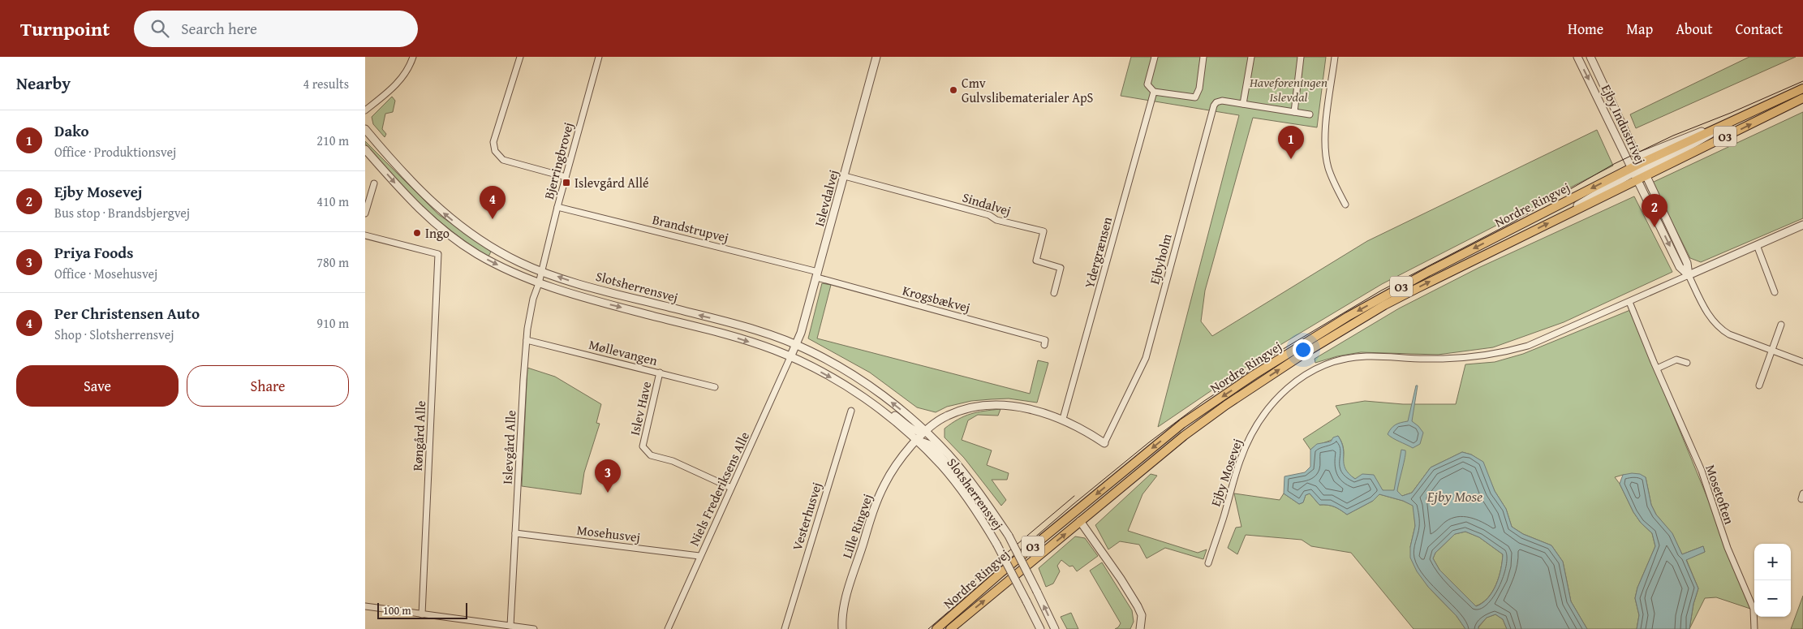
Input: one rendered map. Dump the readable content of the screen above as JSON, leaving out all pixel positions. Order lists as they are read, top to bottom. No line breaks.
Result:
{"streets":{"main road":["O3","Nordre Ringvej"],"street":["Ejby Industrivej","Bjerringbrovej","Islevdalvej","Sindalvej","Brandstrupvej","Ydergrænsen","Ejbyholm","Slotsherrensvej","Krogsbækvej","Møllevangen","Islev Have","Røngård Alle","Islevgård Alle","Ejby Mosevej","Niels Frederiksens Alle","Mosetoften","Vesterhusvej","Lille Ringvej","Mosehusvej"]},"crossings":[["Ejby Industrivej","Nordre Ringvej"],["Ejby Industrivej","Ejby Mosevej"],["Bjerringbrovej","Brandstrupvej"],["Bjerringbrovej","Slotsherrensvej"],["Bjerringbrovej","Islevgård Alle"],["Islevdalvej","Sindalvej"],["Islevdalvej","Brandstrupvej"],["Islevdalvej","Slotsherrensvej"],["Islevdalvej","Krogsbækvej"],["Islevdalvej","Niels Frederiksens Alle"],["Brandstrupvej","Krogsbækvej"],["Slotsherrensvej","Islevgård Alle"],["Slotsherrensvej","Niels Frederiksens Alle"],["Slotsherrensvej","Lille Ringvej"],["Møllevangen","Islev Have"],["Møllevangen","Islevgård Alle"],["Islev Have","Niels Frederiksens Alle"],["Islevgård Alle","Mosehusvej"],["Ejby Mosevej","Mosetoften"],["Niels Frederiksens Alle","Mosehusvej"]],"water":["Ejby Mose"],"parks":["Haveforeningen Islevdal"],"places":{"other":["Cmv Gulvslibematerialer ApS","Ingo"],"transit":["Islevgård Allé"]},"scale_bar":"100 m","page":{"header":"Turnpoint","search":"Search here","nav":["Home","Map","About","Contact"],"heading":["Nearby","4 results"],"list":[{"mark":"1","name":"Dako","note":"Office · Produktionsvej","value":"210 m"},{"mark":"2","name":"Ejby Mosevej","note":"Bus stop · Brandsbjergvej","value":"410 m"},{"mark":"3","name":"Priya Foods","note":"Office · Mosehusvej","value":"780 m"},{"mark":"4","name":"Per Christensen Auto","note":"Shop · Slotsherrensvej","value":"910 m"}],"pins":["1","4","2","3"],"buttons":["Save","Share"],"map_buttons":["+","−"],"scale":"100 m"}}
